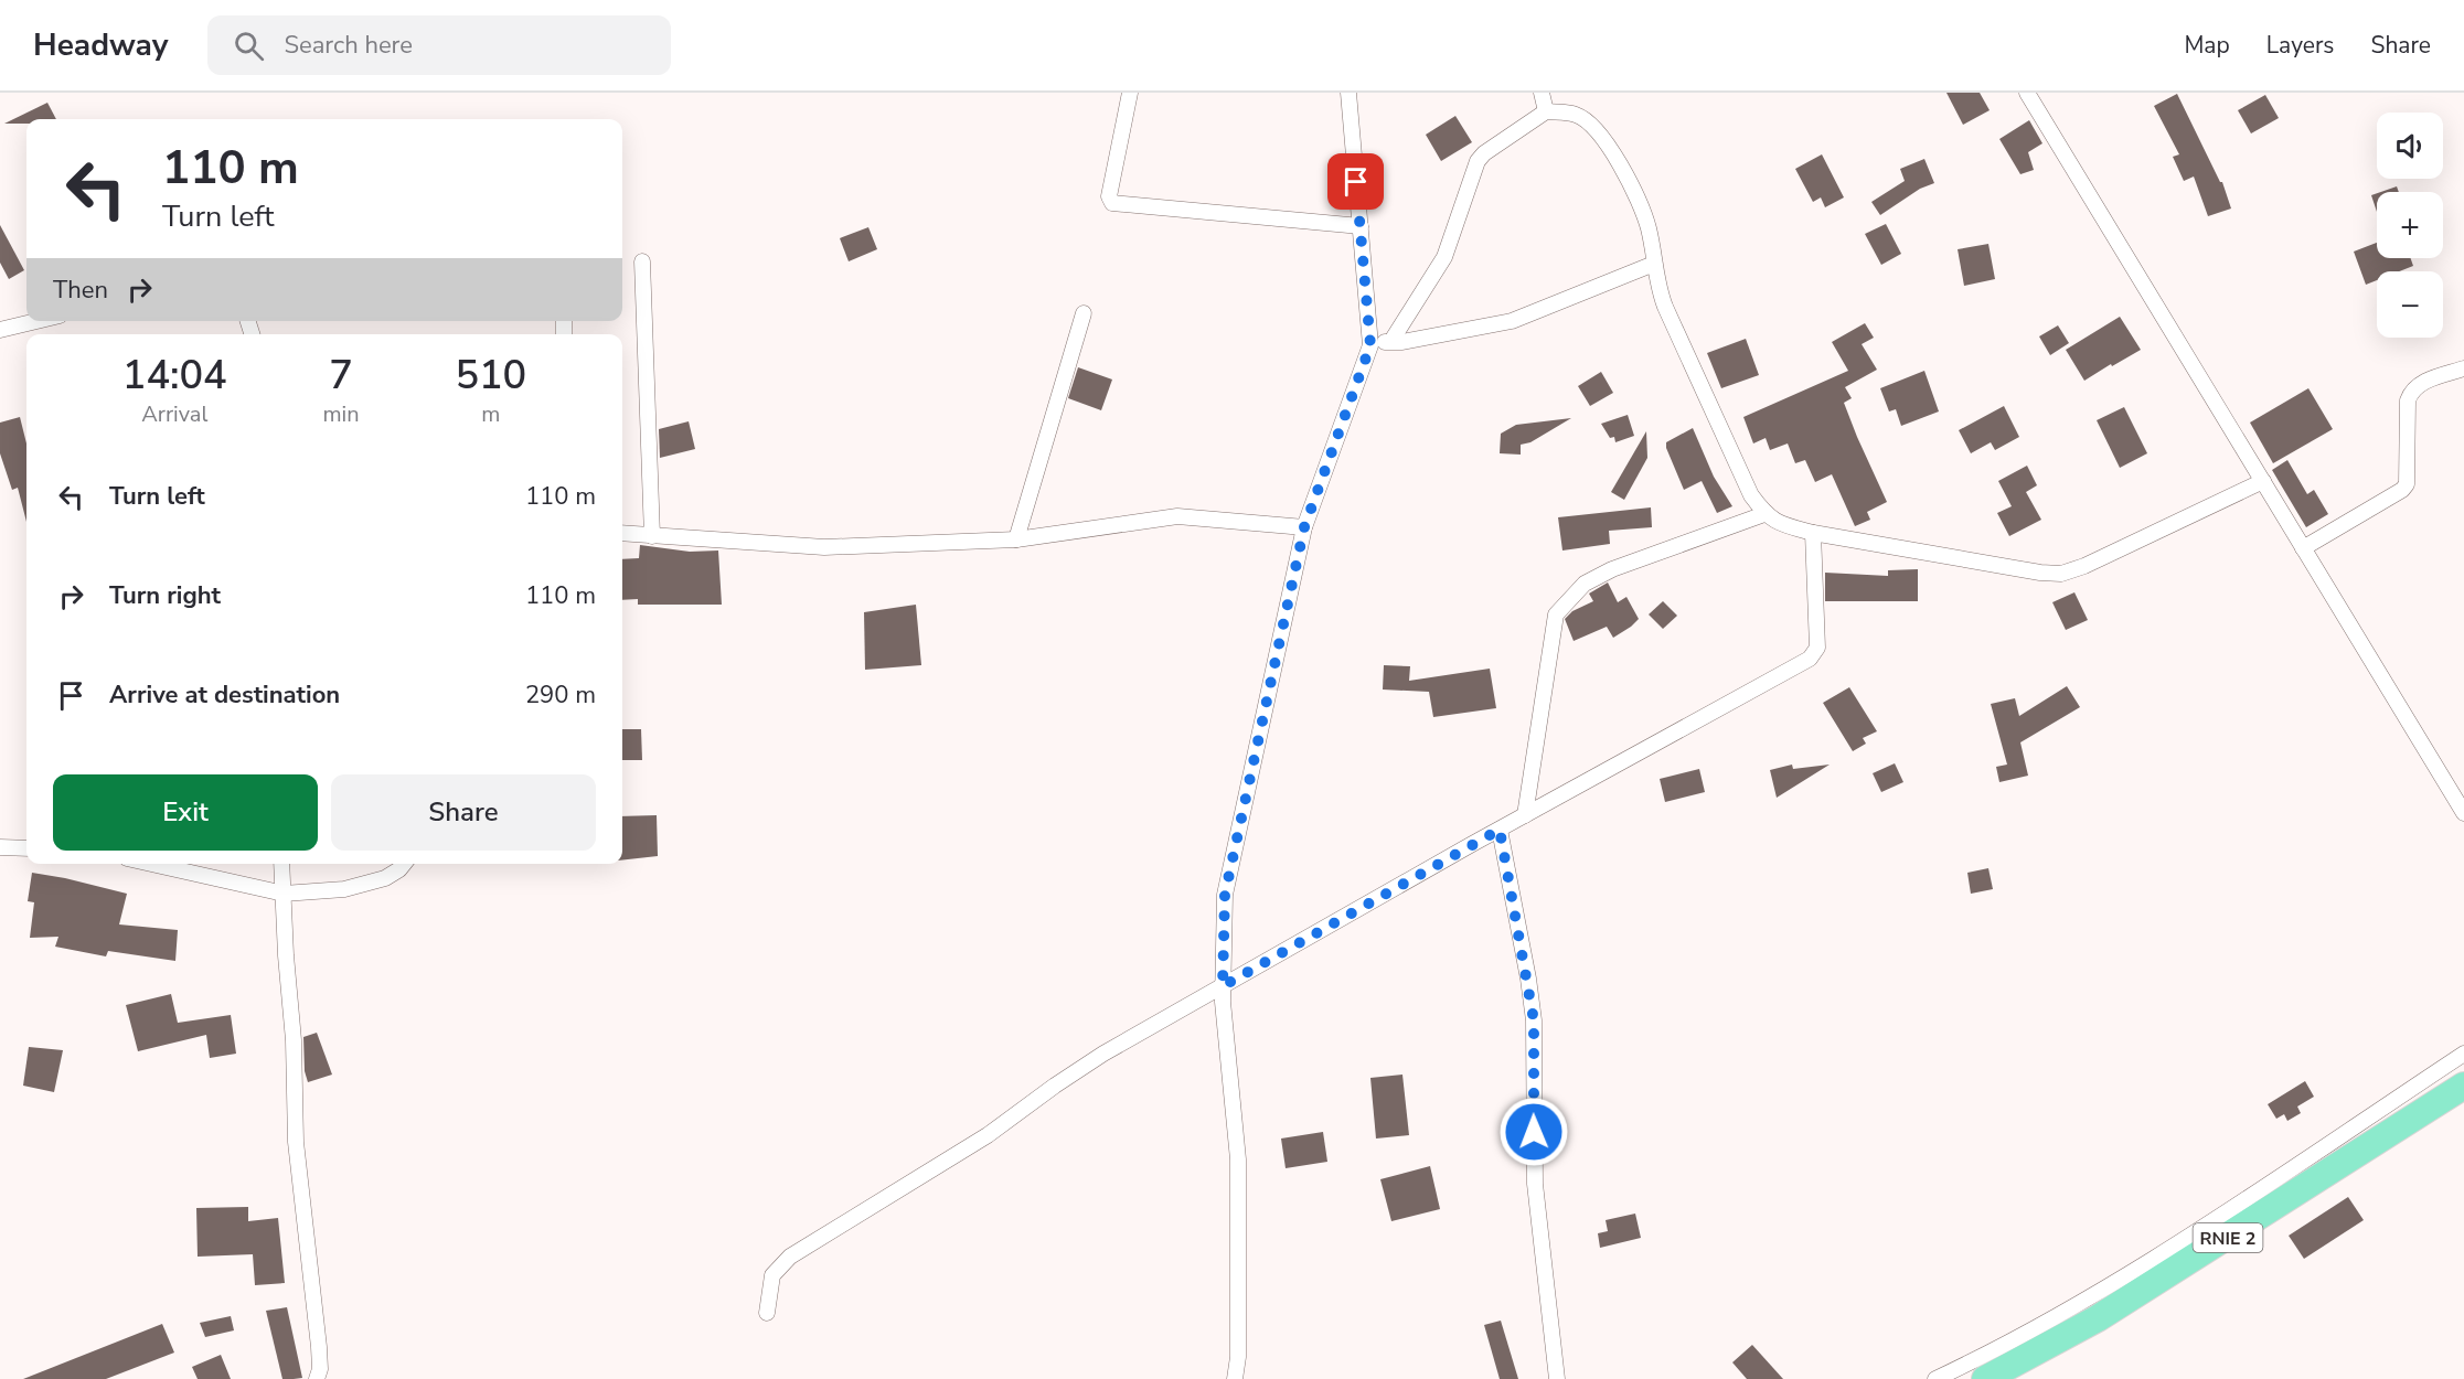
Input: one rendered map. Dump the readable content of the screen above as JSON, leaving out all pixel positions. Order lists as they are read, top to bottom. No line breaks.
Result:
{"streets":{"highway":["RNIE 2"]},"page":{"header":"Headway","search":"Search here","nav":["Map","Layers","Share"],"map_buttons":["+","−"],"turn":["110 m","Turn left"],"then":"Then","eta":["14:04","Arrival","7","min","510","m"],"list":[{"name":"Turn left","value":"110 m"},{"name":"Turn right","value":"110 m"},{"name":"Arrive at destination","value":"290 m"}],"buttons":["Exit","Share"]}}
